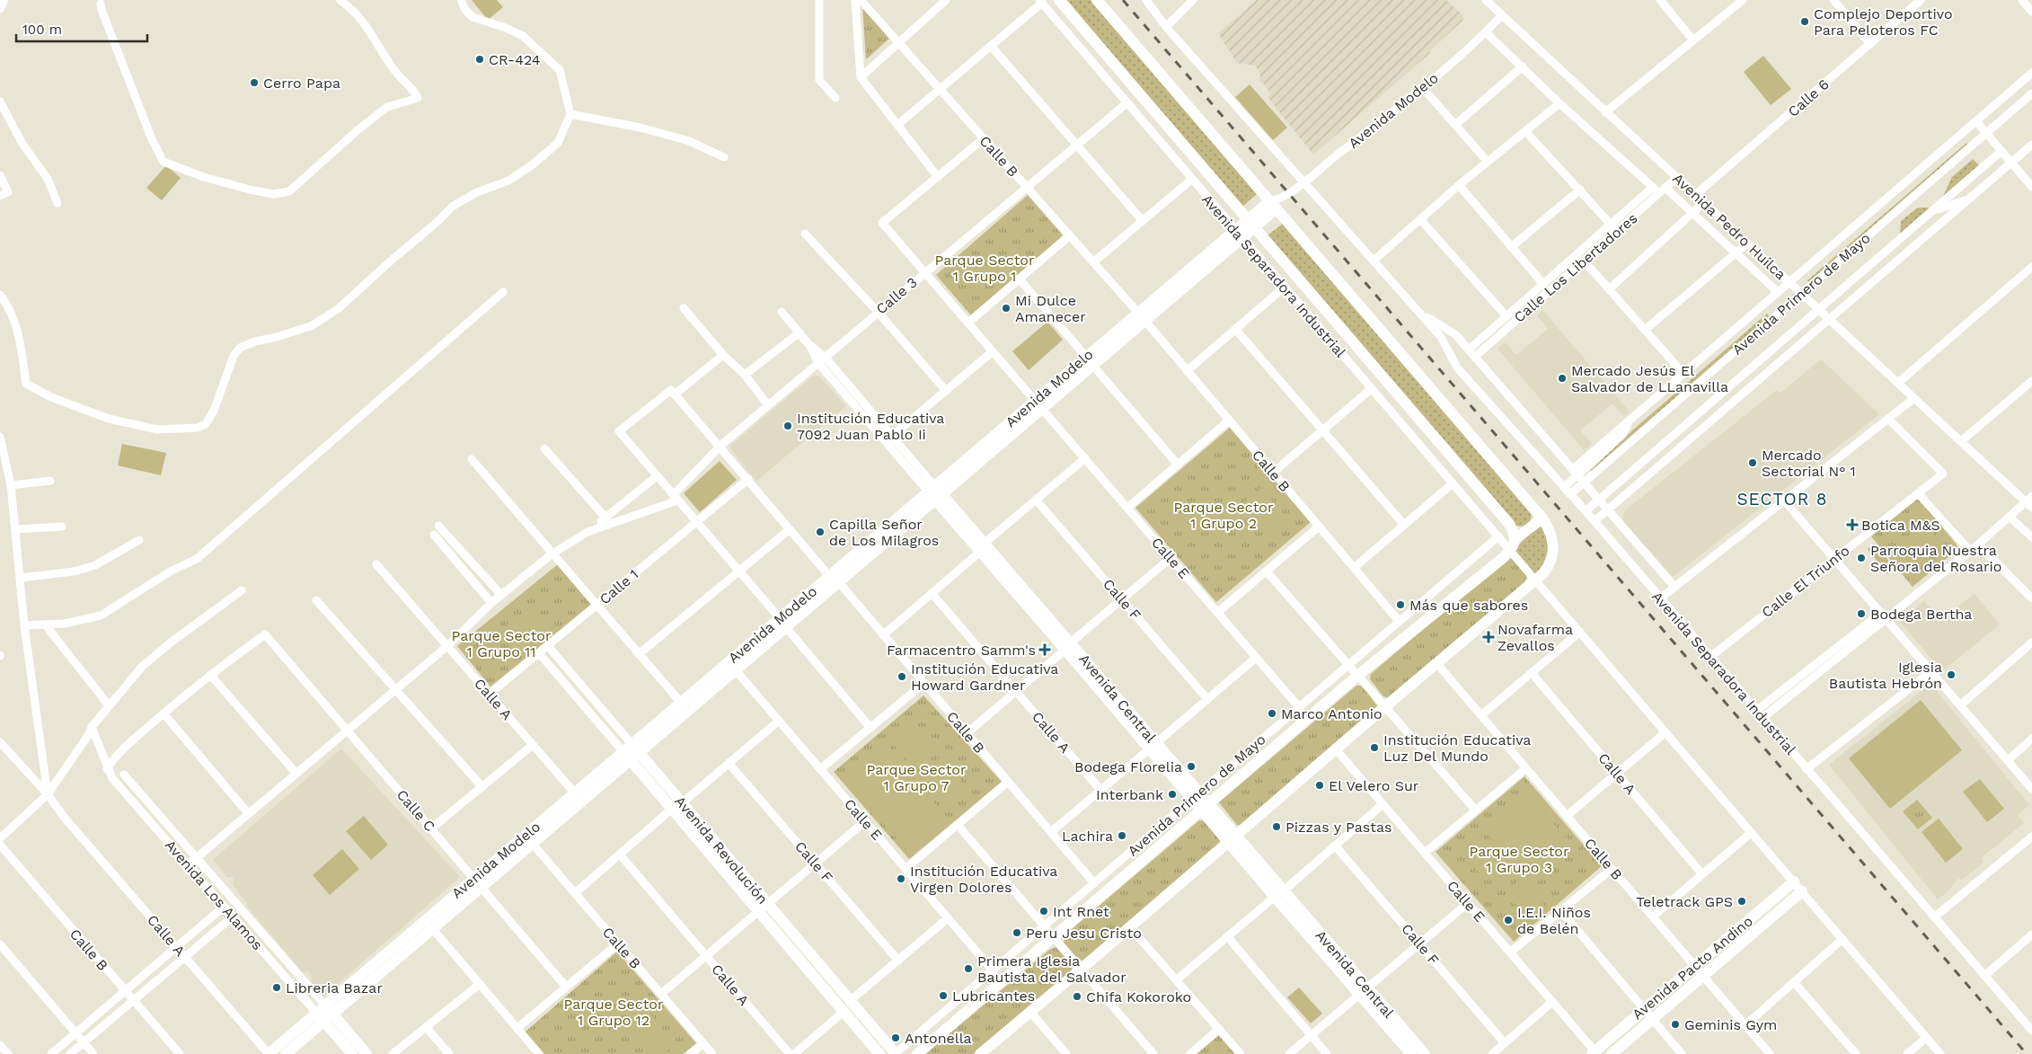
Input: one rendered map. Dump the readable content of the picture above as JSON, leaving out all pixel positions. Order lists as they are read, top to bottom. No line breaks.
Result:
{"streets":{"street":["Calle 6","Avenida Modelo","Calle B","Avenida Pedro Huilca","Calle Los Libertadores","Avenida Separadora Industrial","Avenida Primero de Mayo","Calle 3","Calle E","Calle El Triunfo","Calle 1","Calle F","Avenida Central","Calle A","Calle C","Avenida Revolución","Avenida Los Alamos","Avenida Pacto Andino"]},"crossings":[["Calle 6","Avenida Pedro Huilca"],["Avenida Modelo","Calle B"],["Avenida Modelo","Avenida Pedro Huilca"],["Avenida Modelo","Avenida Separadora Industrial"],["Avenida Modelo","Calle E"],["Avenida Modelo","Avenida Central"],["Avenida Modelo","Calle A"],["Avenida Modelo","Calle C"],["Avenida Modelo","Avenida Revolución"],["Avenida Modelo","Avenida Los Alamos"],["Calle B","Avenida Primero de Mayo"],["Calle B","Calle 3"],["Calle B","Calle 1"],["Calle B","Avenida Pacto Andino"],["Avenida Pedro Huilca","Calle Los Libertadores"],["Avenida Pedro Huilca","Avenida Primero de Mayo"],["Calle Los Libertadores","Avenida Separadora Industrial"],["Avenida Separadora Industrial","Avenida Primero de Mayo"],["Avenida Separadora Industrial","Calle 3"],["Avenida Separadora Industrial","Calle El Triunfo"],["Avenida Separadora Industrial","Avenida Pacto Andino"],["Avenida Primero de Mayo","Calle E"],["Avenida Primero de Mayo","Avenida Central"],["Avenida Primero de Mayo","Avenida Revolución"],["Calle 3","Calle E"],["Calle 3","Avenida Central"],["Calle E","Avenida Pacto Andino"],["Calle 1","Calle A"],["Calle 1","Avenida Revolución"]],"districts":["SECTOR 8"],"parks":["Parque Sector 1 Grupo 1","Parque Sector 1 Grupo 2","Parque Sector 1 Grupo 11","Parque Sector 1 Grupo 7","Parque Sector 1 Grupo 3","Parque Sector 1 Grupo 12"],"places":{"other":["Complejo Deportivo Para Peloteros FC","CR-424","Cerro Papa","Mi Dulce Amanecer","Mercado Jesús El Salvador de LLanavilla","Institución Educativa 7092 Juan Pablo Ii","Mercado Sectorial N° 1","Capilla Señor de Los Milagros","Parroquia Nuestra Señora del Rosario","Más que sabores","Bodega Bertha","Iglesia Bautista Hebrón","Institución Educativa Howard Gardner","Marco Antonio","Institución Educativa Luz Del Mundo","Bodega Florelia","El Velero Sur","Interbank","Pizzas y Pastas","Lachira","Institución Educativa Virgen Dolores","Teletrack GPS","Int Rnet","I.E.I. Niños de Belén","Peru Jesu Cristo","Primera Iglesia Bautista del Salvador","Libreria Bazar","Lubricantes","Chifa Kokoroko","Geminis Gym","Antonella"],"health":["Botica M&S","Novafarma Zevallos","Farmacentro Samm's"]},"scale_bar":"100 m"}
